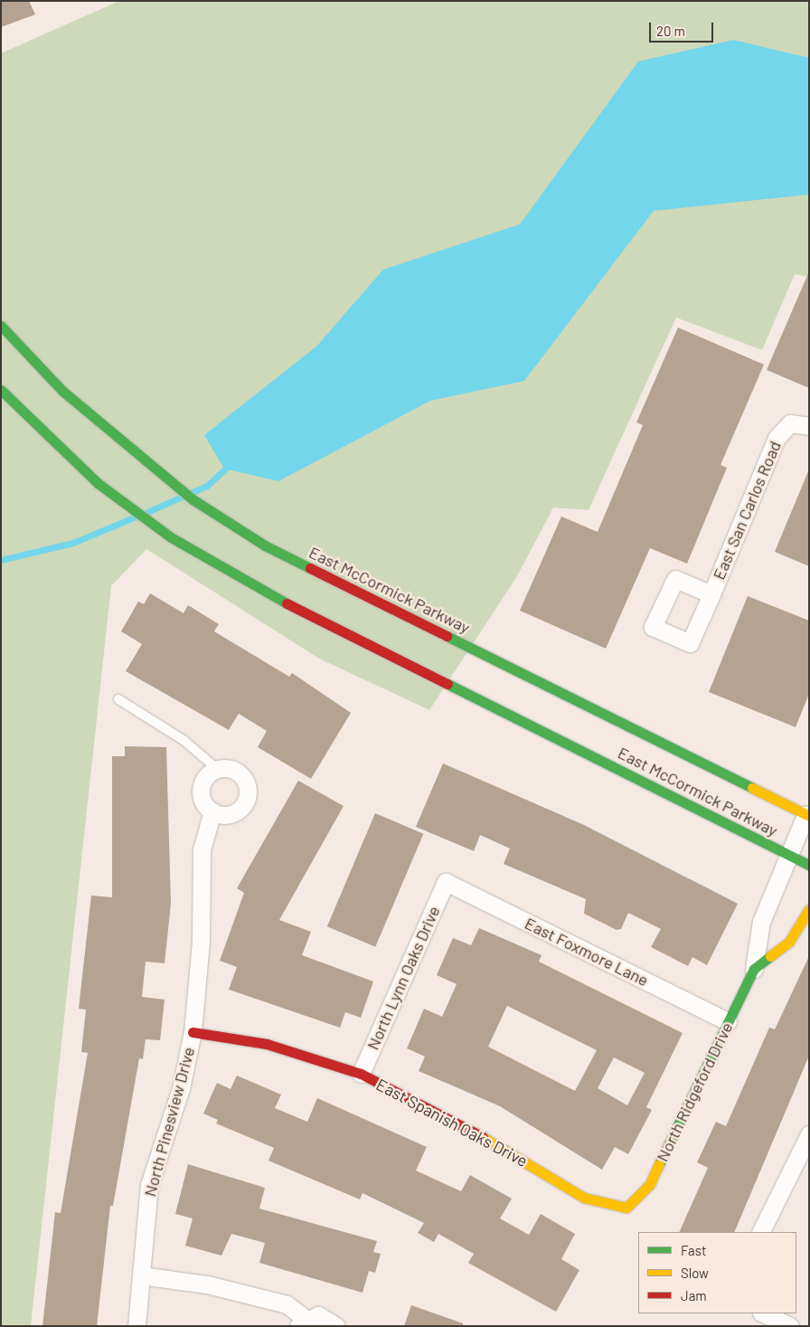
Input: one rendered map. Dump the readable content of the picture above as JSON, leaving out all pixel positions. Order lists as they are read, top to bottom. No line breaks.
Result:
{"streets":{"main road":["East McCormick Parkway","North Ridgeford Drive","East Spanish Oaks Drive"],"street":["East San Carlos Road","East Foxmore Lane","North Lynn Oaks Drive","North Pinesview Drive"]},"crossings":[["East McCormick Parkway","North Ridgeford Drive"],["East Foxmore Lane","North Lynn Oaks Drive"],["East Foxmore Lane","North Ridgeford Drive"],["North Lynn Oaks Drive","East Spanish Oaks Drive"],["North Ridgeford Drive","East Spanish Oaks Drive"],["North Pinesview Drive","East Spanish Oaks Drive"]],"legend":["Fast","Slow","Jam"],"scale_bar":"20 m"}
